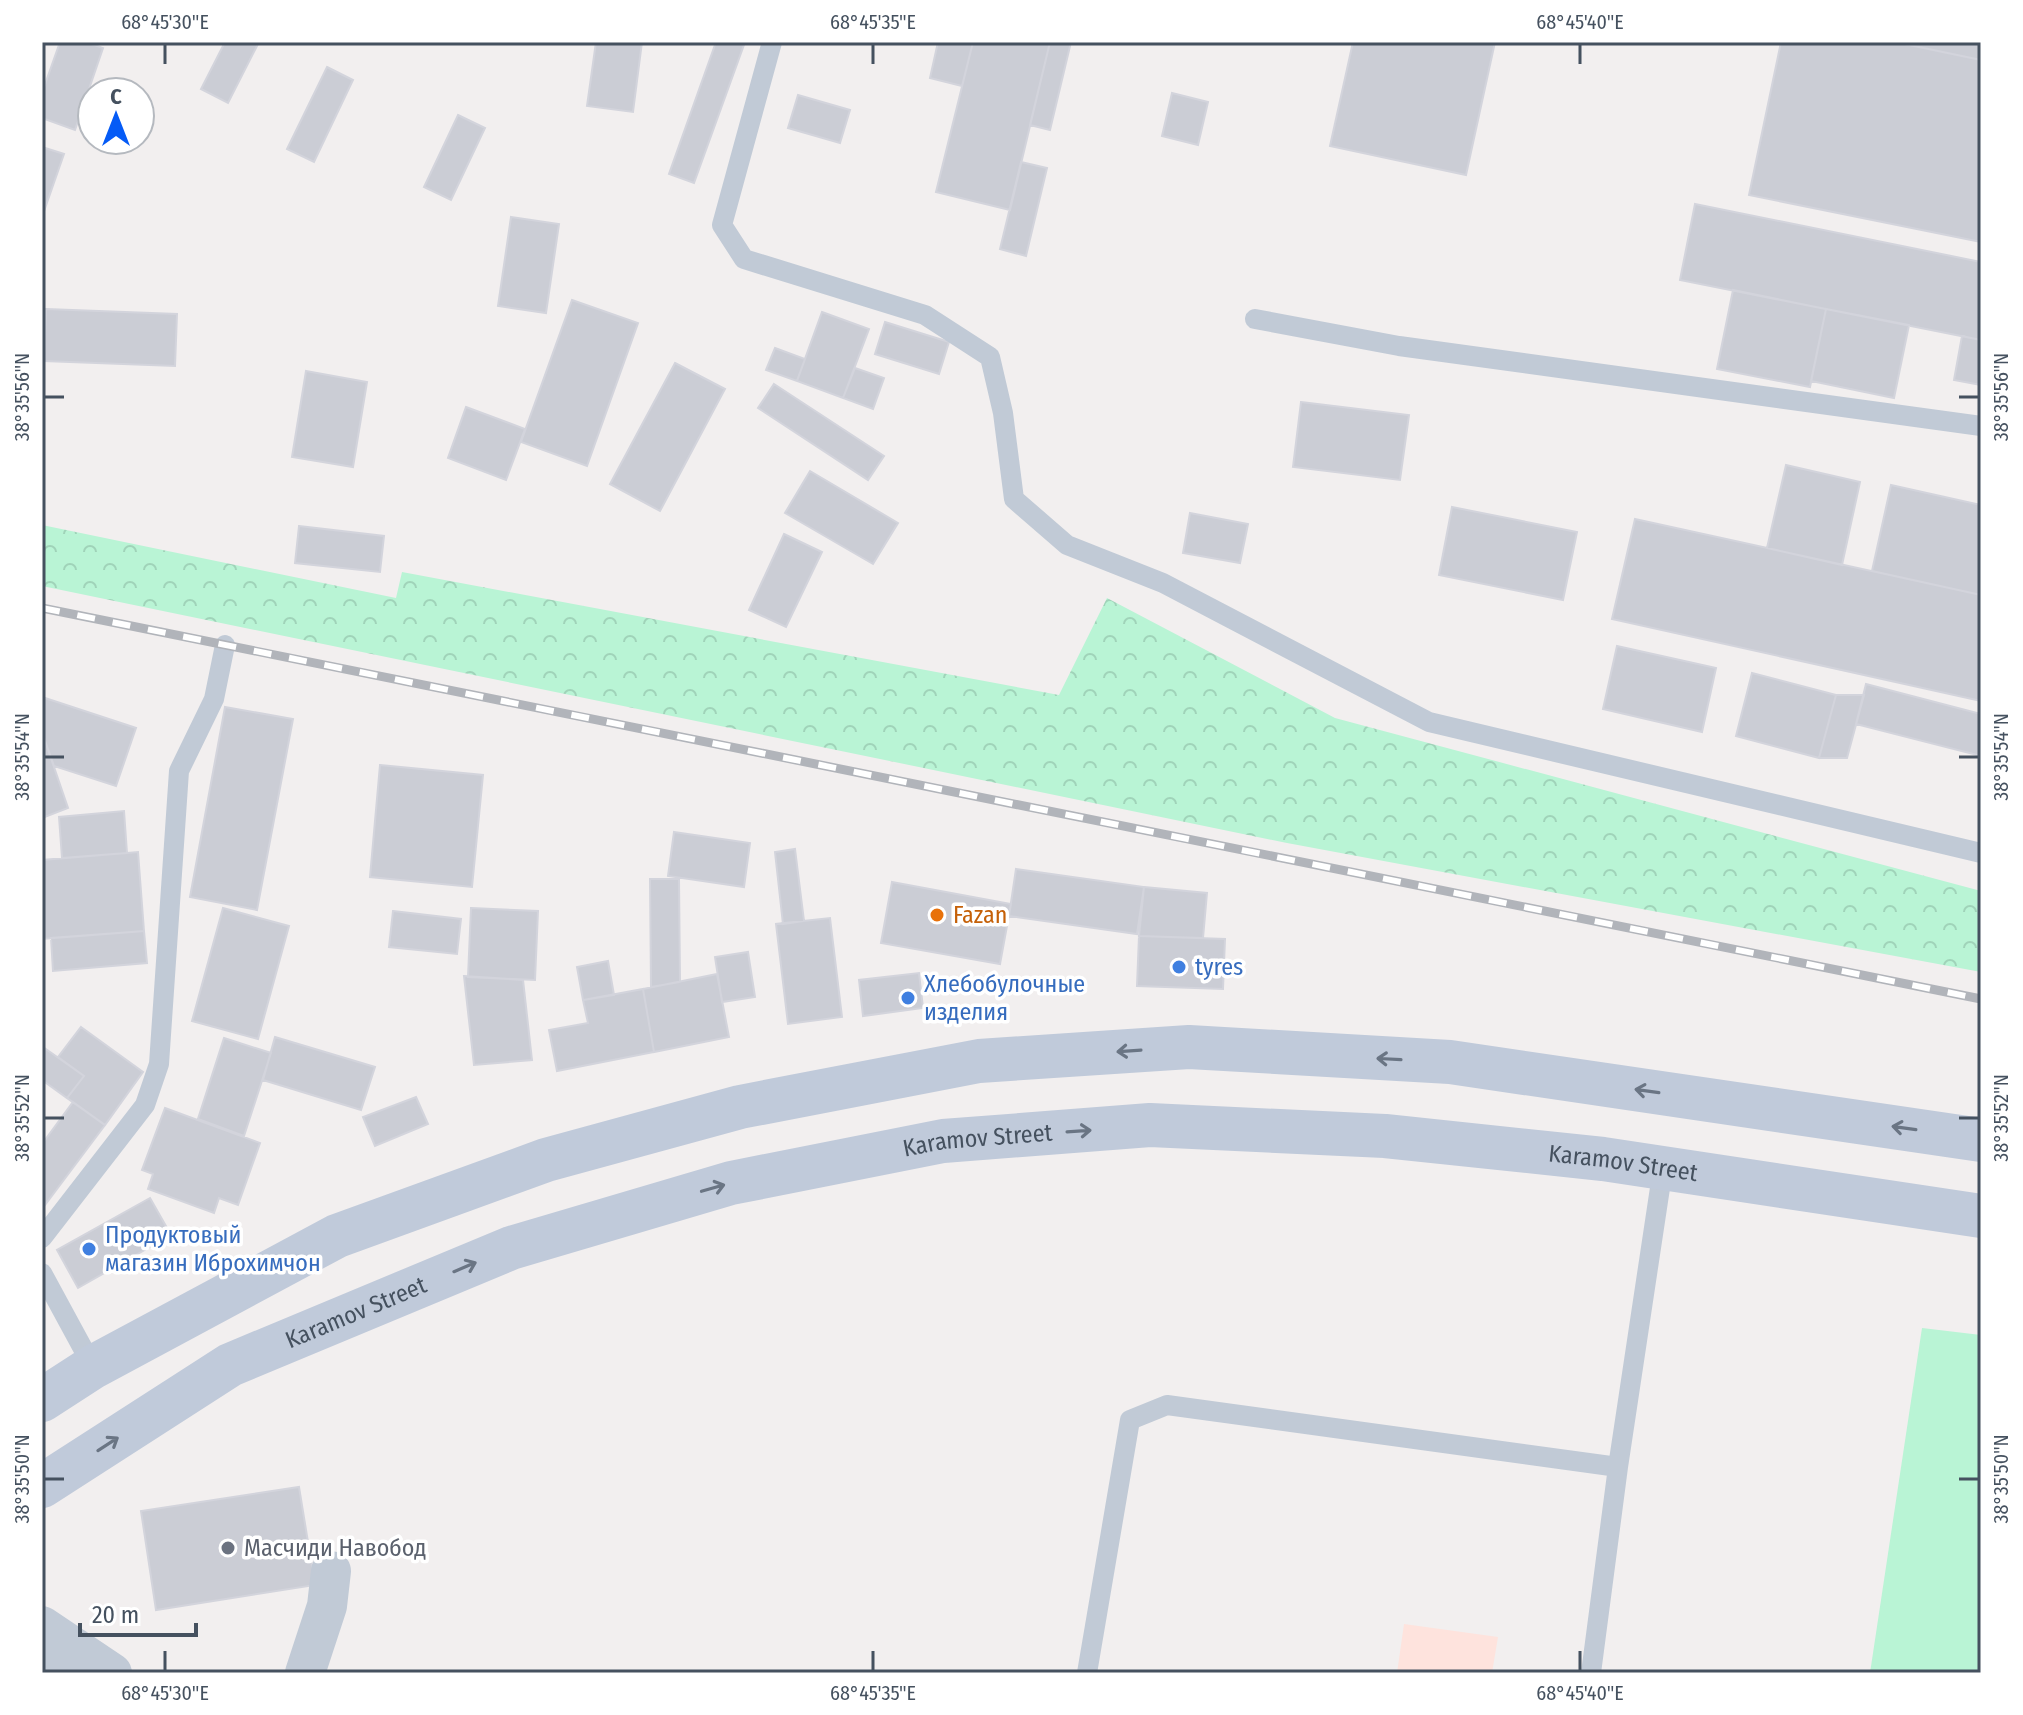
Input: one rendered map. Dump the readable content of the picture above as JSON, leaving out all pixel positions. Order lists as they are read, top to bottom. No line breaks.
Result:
{"streets":{"main road":["Karamov Street"]},"places":["Fazan","tyres","Хлебобулочные изделия","Продуктовый магазин Иброхимчон","Масчиди Навобод"],"scale_bar":"20 m","north":"top","coordinates":["68°45'30\"E","68°45'35\"E","68°45'40\"E","38°35'56\"N","38°35'54\"N","38°35'52\"N","38°35'50\"N"]}
